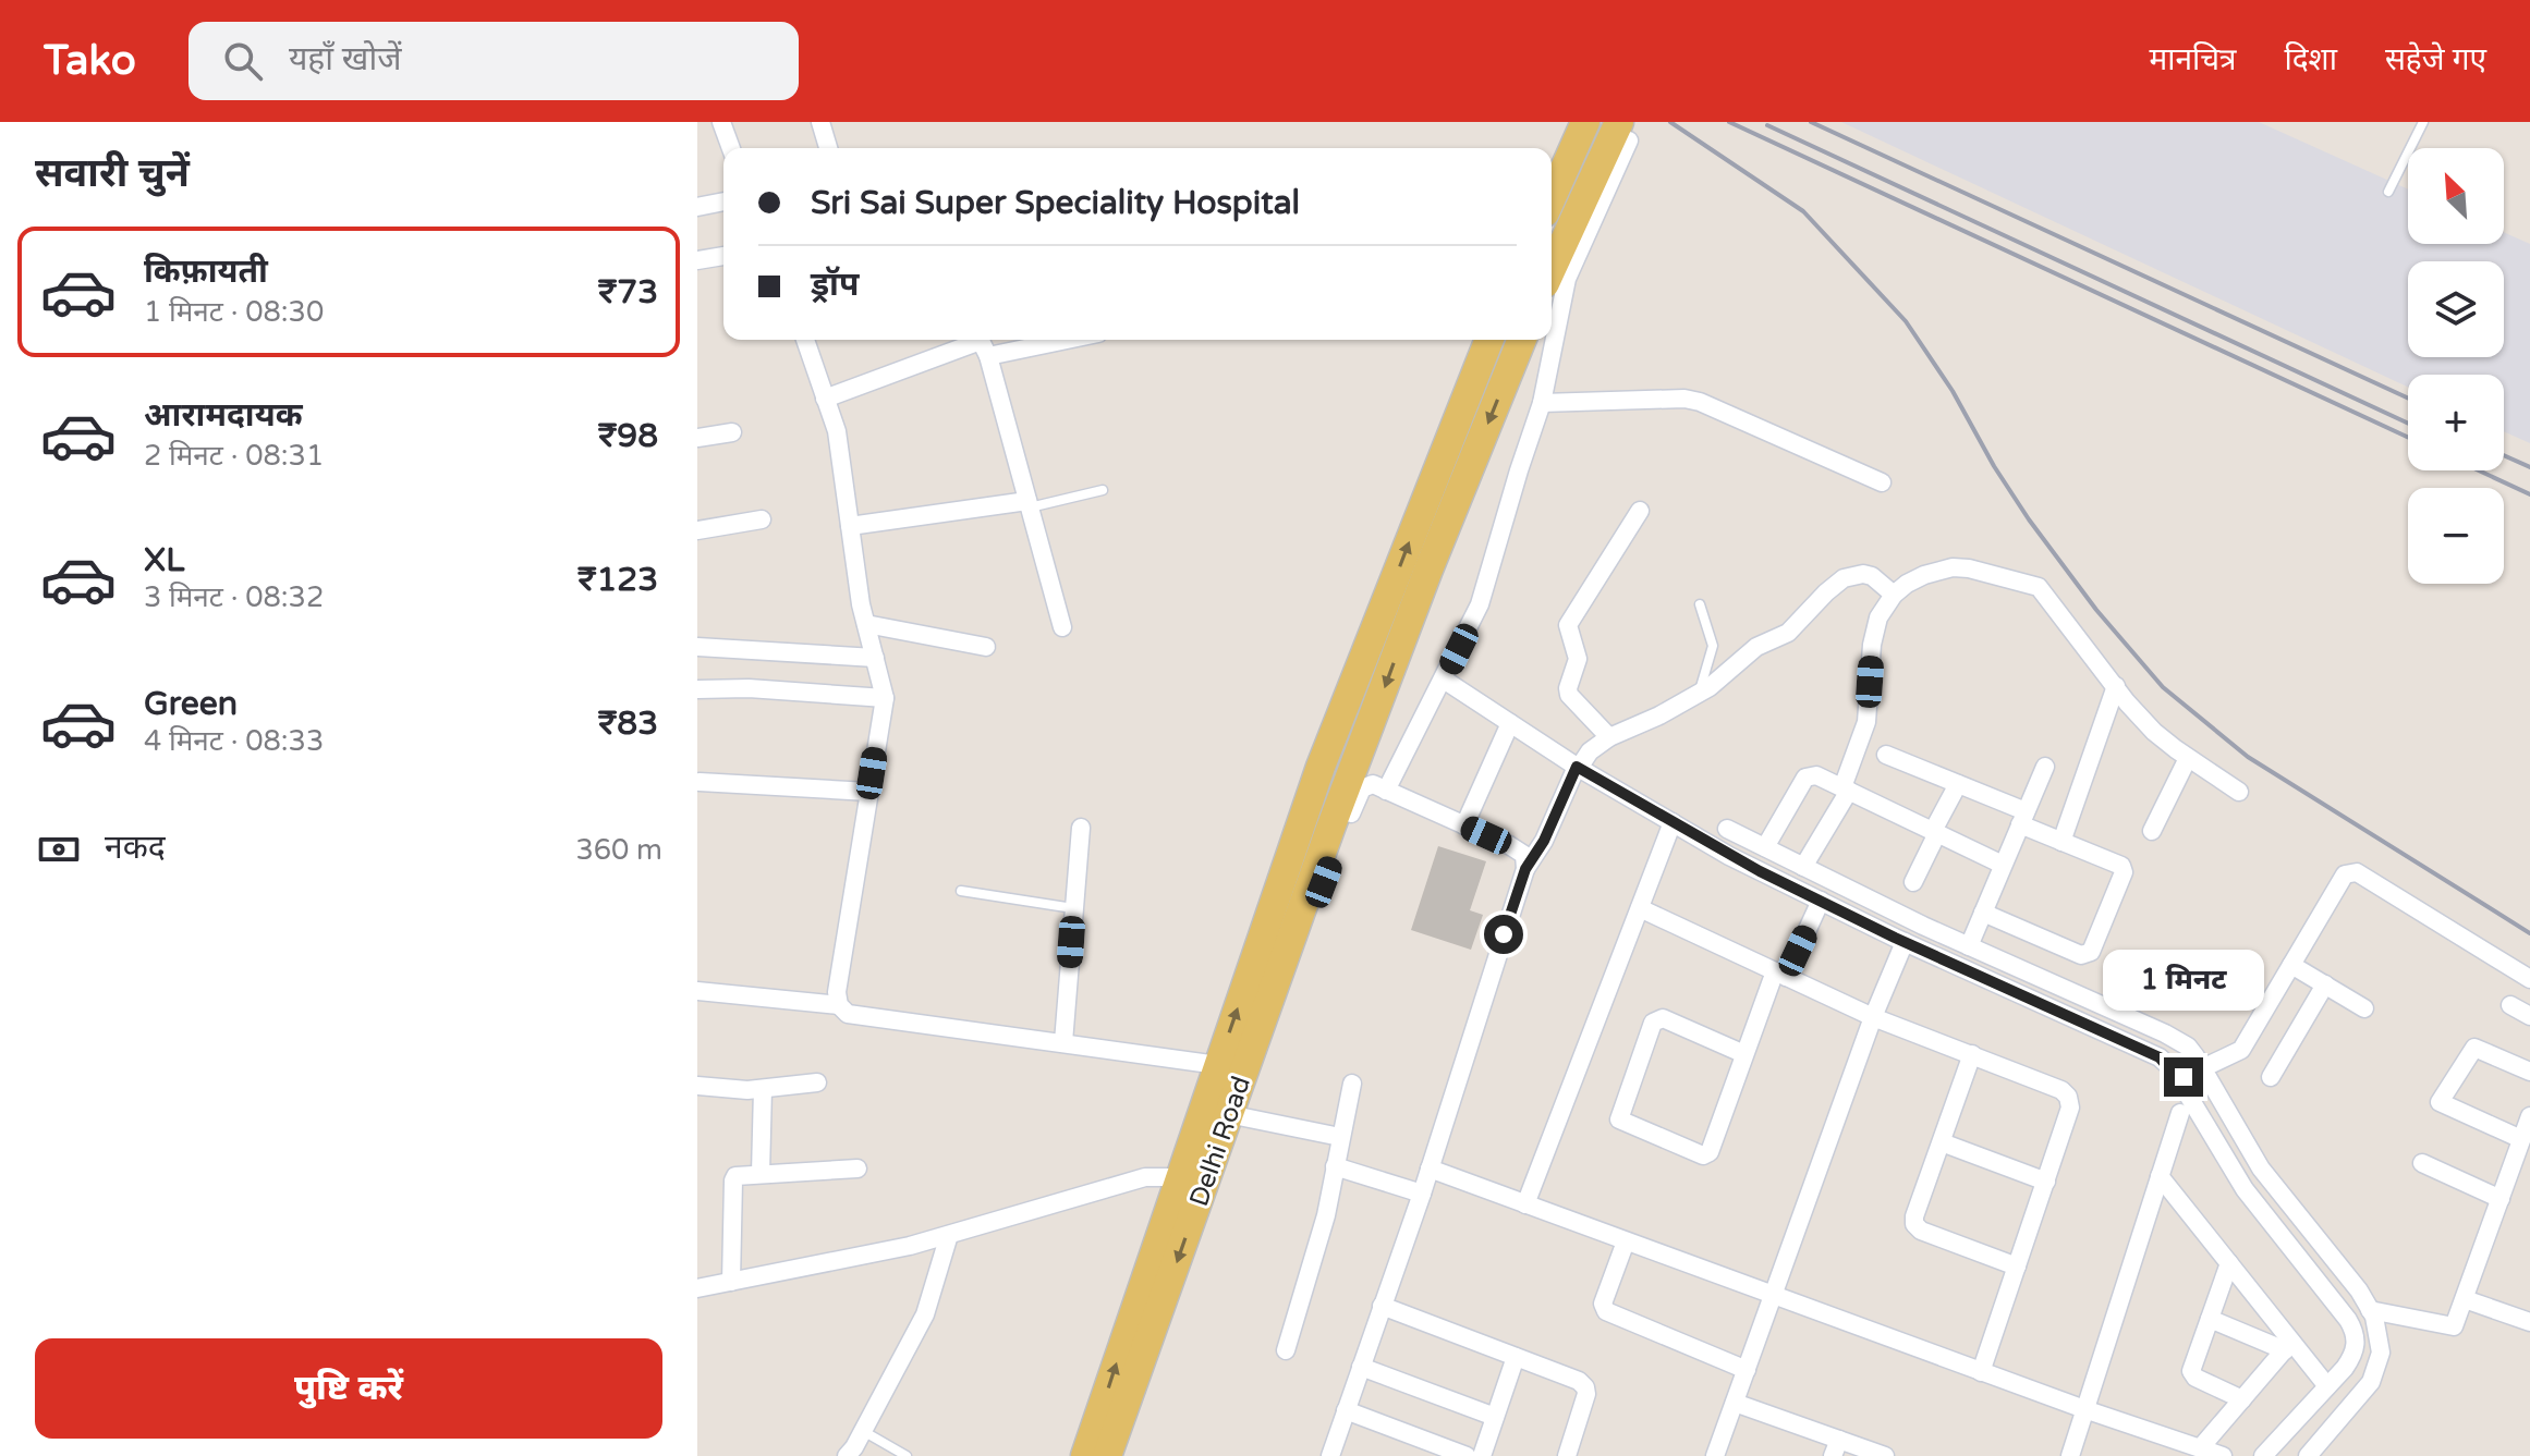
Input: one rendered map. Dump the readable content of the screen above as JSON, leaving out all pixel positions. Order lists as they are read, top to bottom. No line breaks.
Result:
{"streets":{"main road":["Delhi Road"]},"north":"top left","page":{"header":"Tako","search":"यहाँ खोजें","nav":["मानचित्र","दिशा","सहेजे गए"],"heading":"सवारी चुनें","map_buttons":["+","−"],"banner":["Sri Sai Super Speciality Hospital","ड्रॉप"],"list":[{"name":"किफ़ायती","note":"1 मिनट · 08:30","value":"₹73"},{"name":"आरामदायक","note":"2 मिनट · 08:31","value":"₹98"},{"name":"XL","note":"3 मिनट · 08:32","value":"₹123"},{"name":"Green","note":"4 मिनट · 08:33","value":"₹83"}],"pay":["नकद","360 m"],"bubble":"1 मिनट","buttons":"पुष्टि करें"}}
